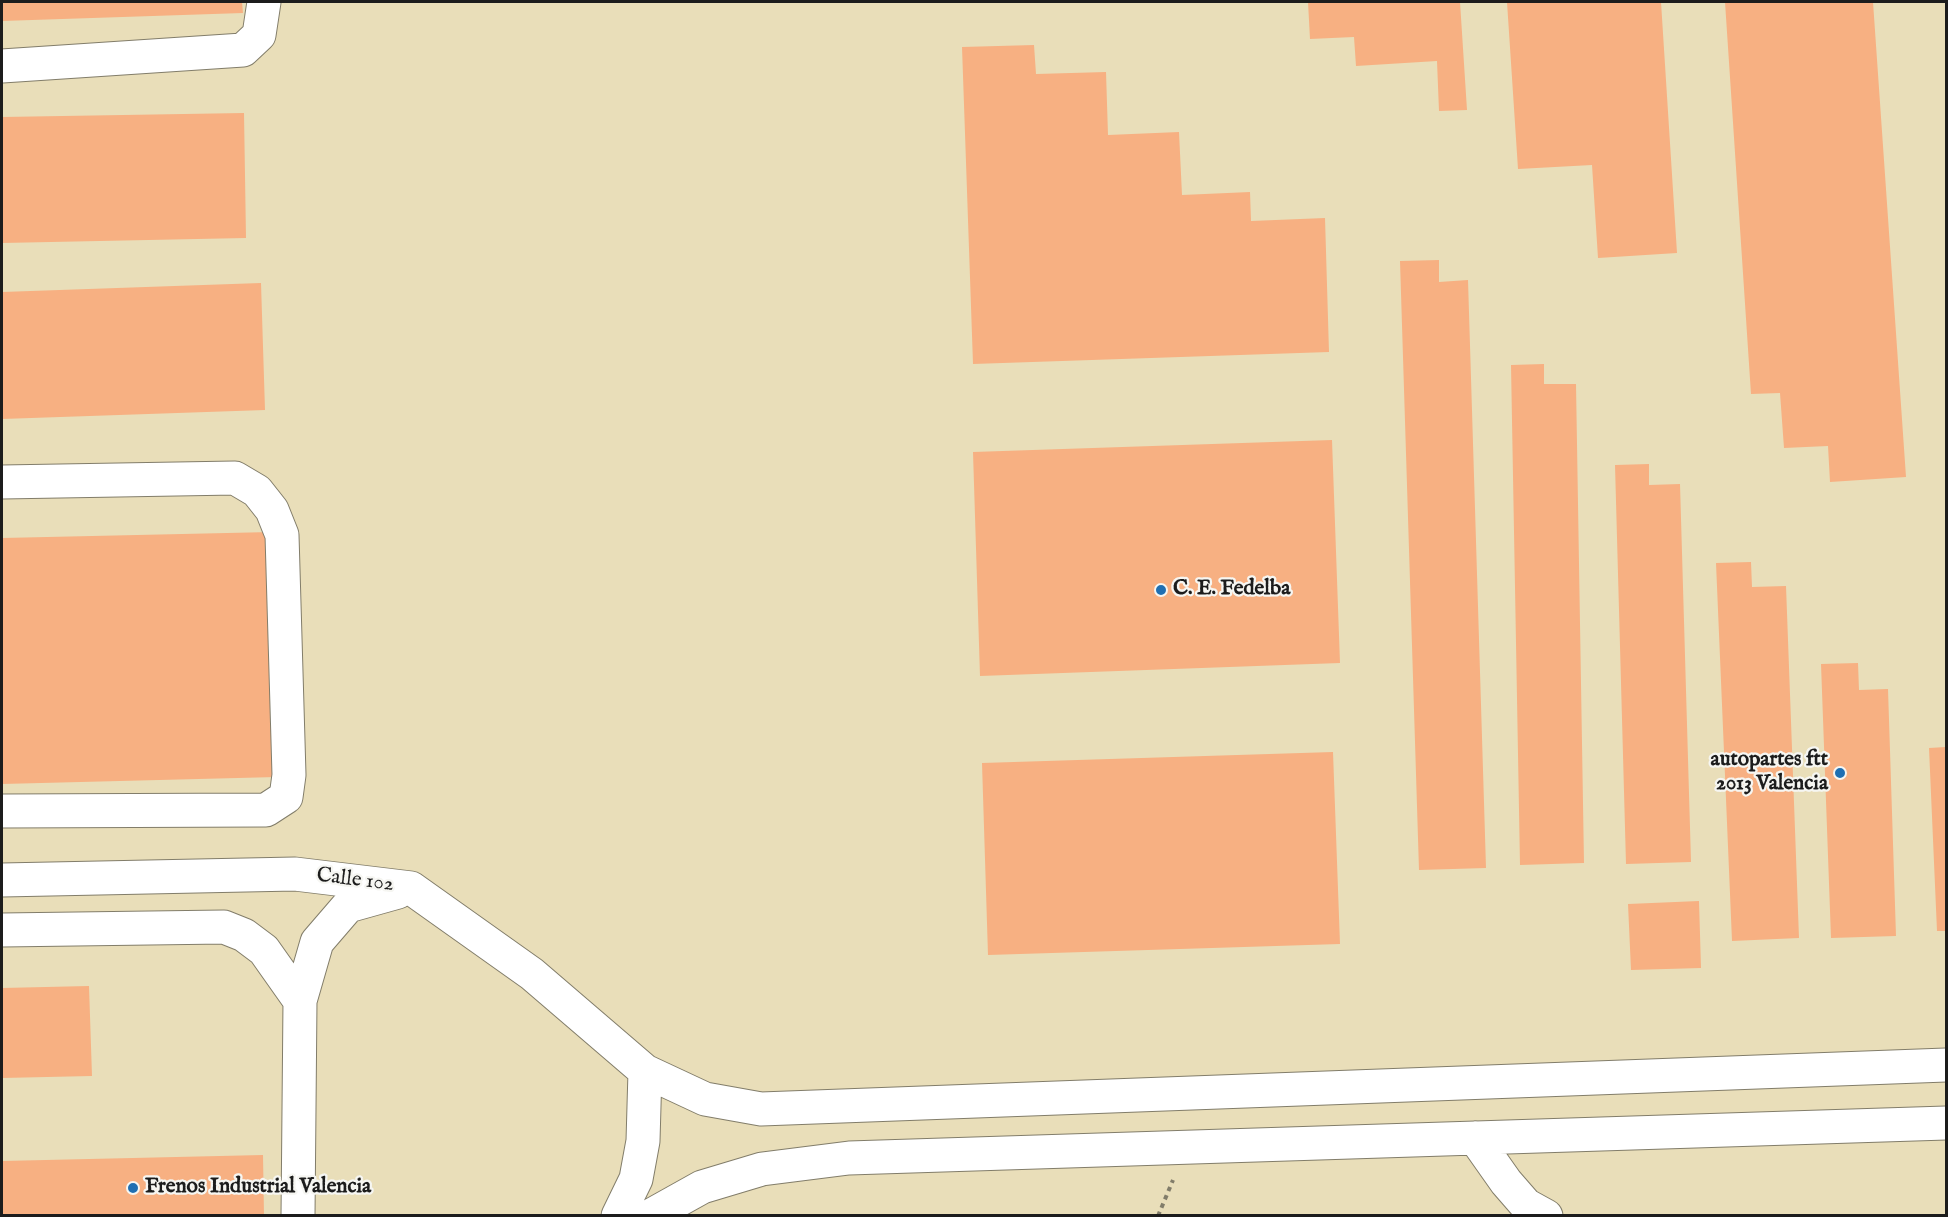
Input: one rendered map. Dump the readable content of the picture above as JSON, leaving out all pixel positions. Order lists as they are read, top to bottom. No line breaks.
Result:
{"streets":{"street":["Calle 102"]},"places":["C. E. Fedelba","autopartes ftt 2013 Valencia","Frenos Industrial Valencia"]}
